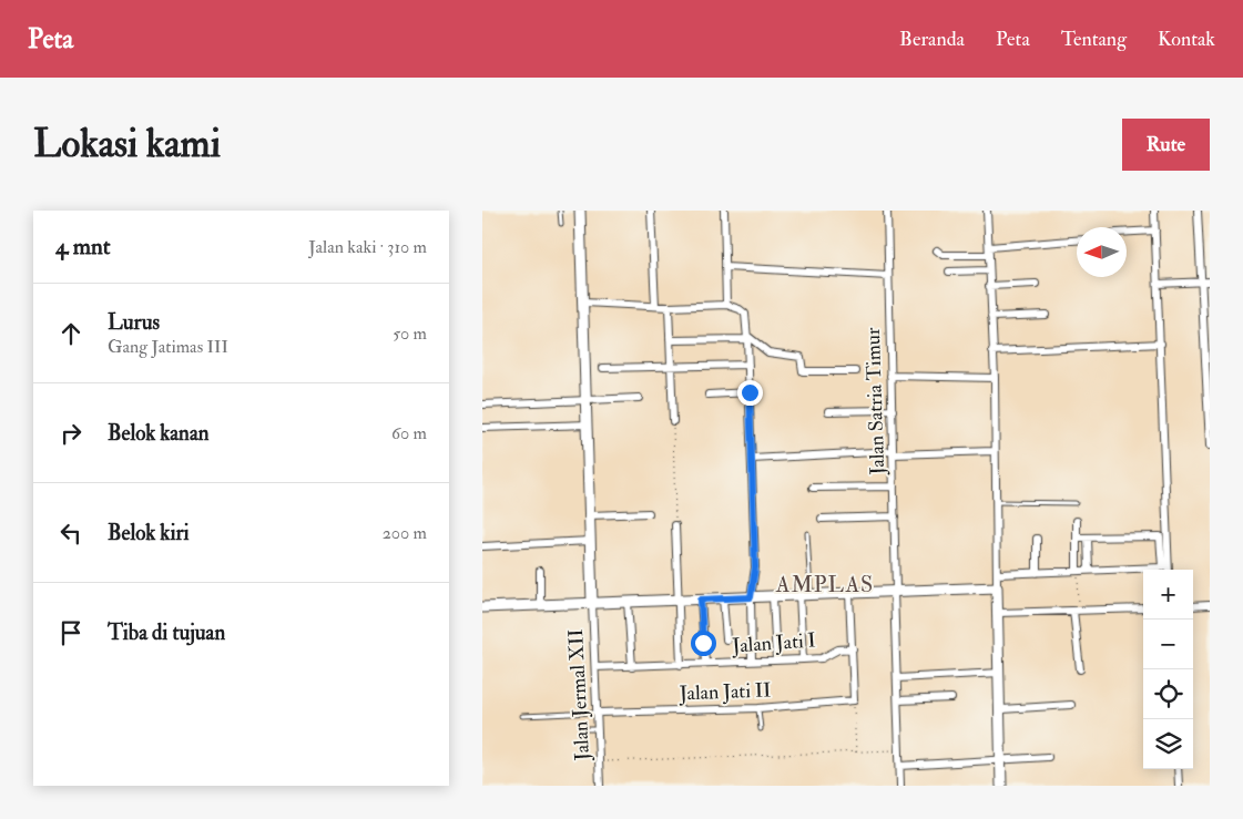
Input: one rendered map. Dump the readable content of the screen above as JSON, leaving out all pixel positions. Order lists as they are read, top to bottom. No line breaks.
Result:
{"streets":{"street":["Jalan Satria Timur","Jalan Jati I","Jalan Jati II","Jalan Jermal XII"]},"crossings":[["Jalan Jati I","Jalan Jermal XII"],["Jalan Jati II","Jalan Jermal XII"]],"districts":["AMPLAS"],"north":"left","page":{"header":"Peta","nav":["Beranda","Peta","Tentang","Kontak"],"buttons":"Rute","title":"Lokasi kami","heading":["4 mnt","Jalan kaki · 310 m"],"list":[["Lurus","Gang Jatimas III","50 m"],["Belok kanan","60 m"],["Belok kiri","200 m"],"Tiba di tujuan"],"map_buttons":["+","−"]}}
